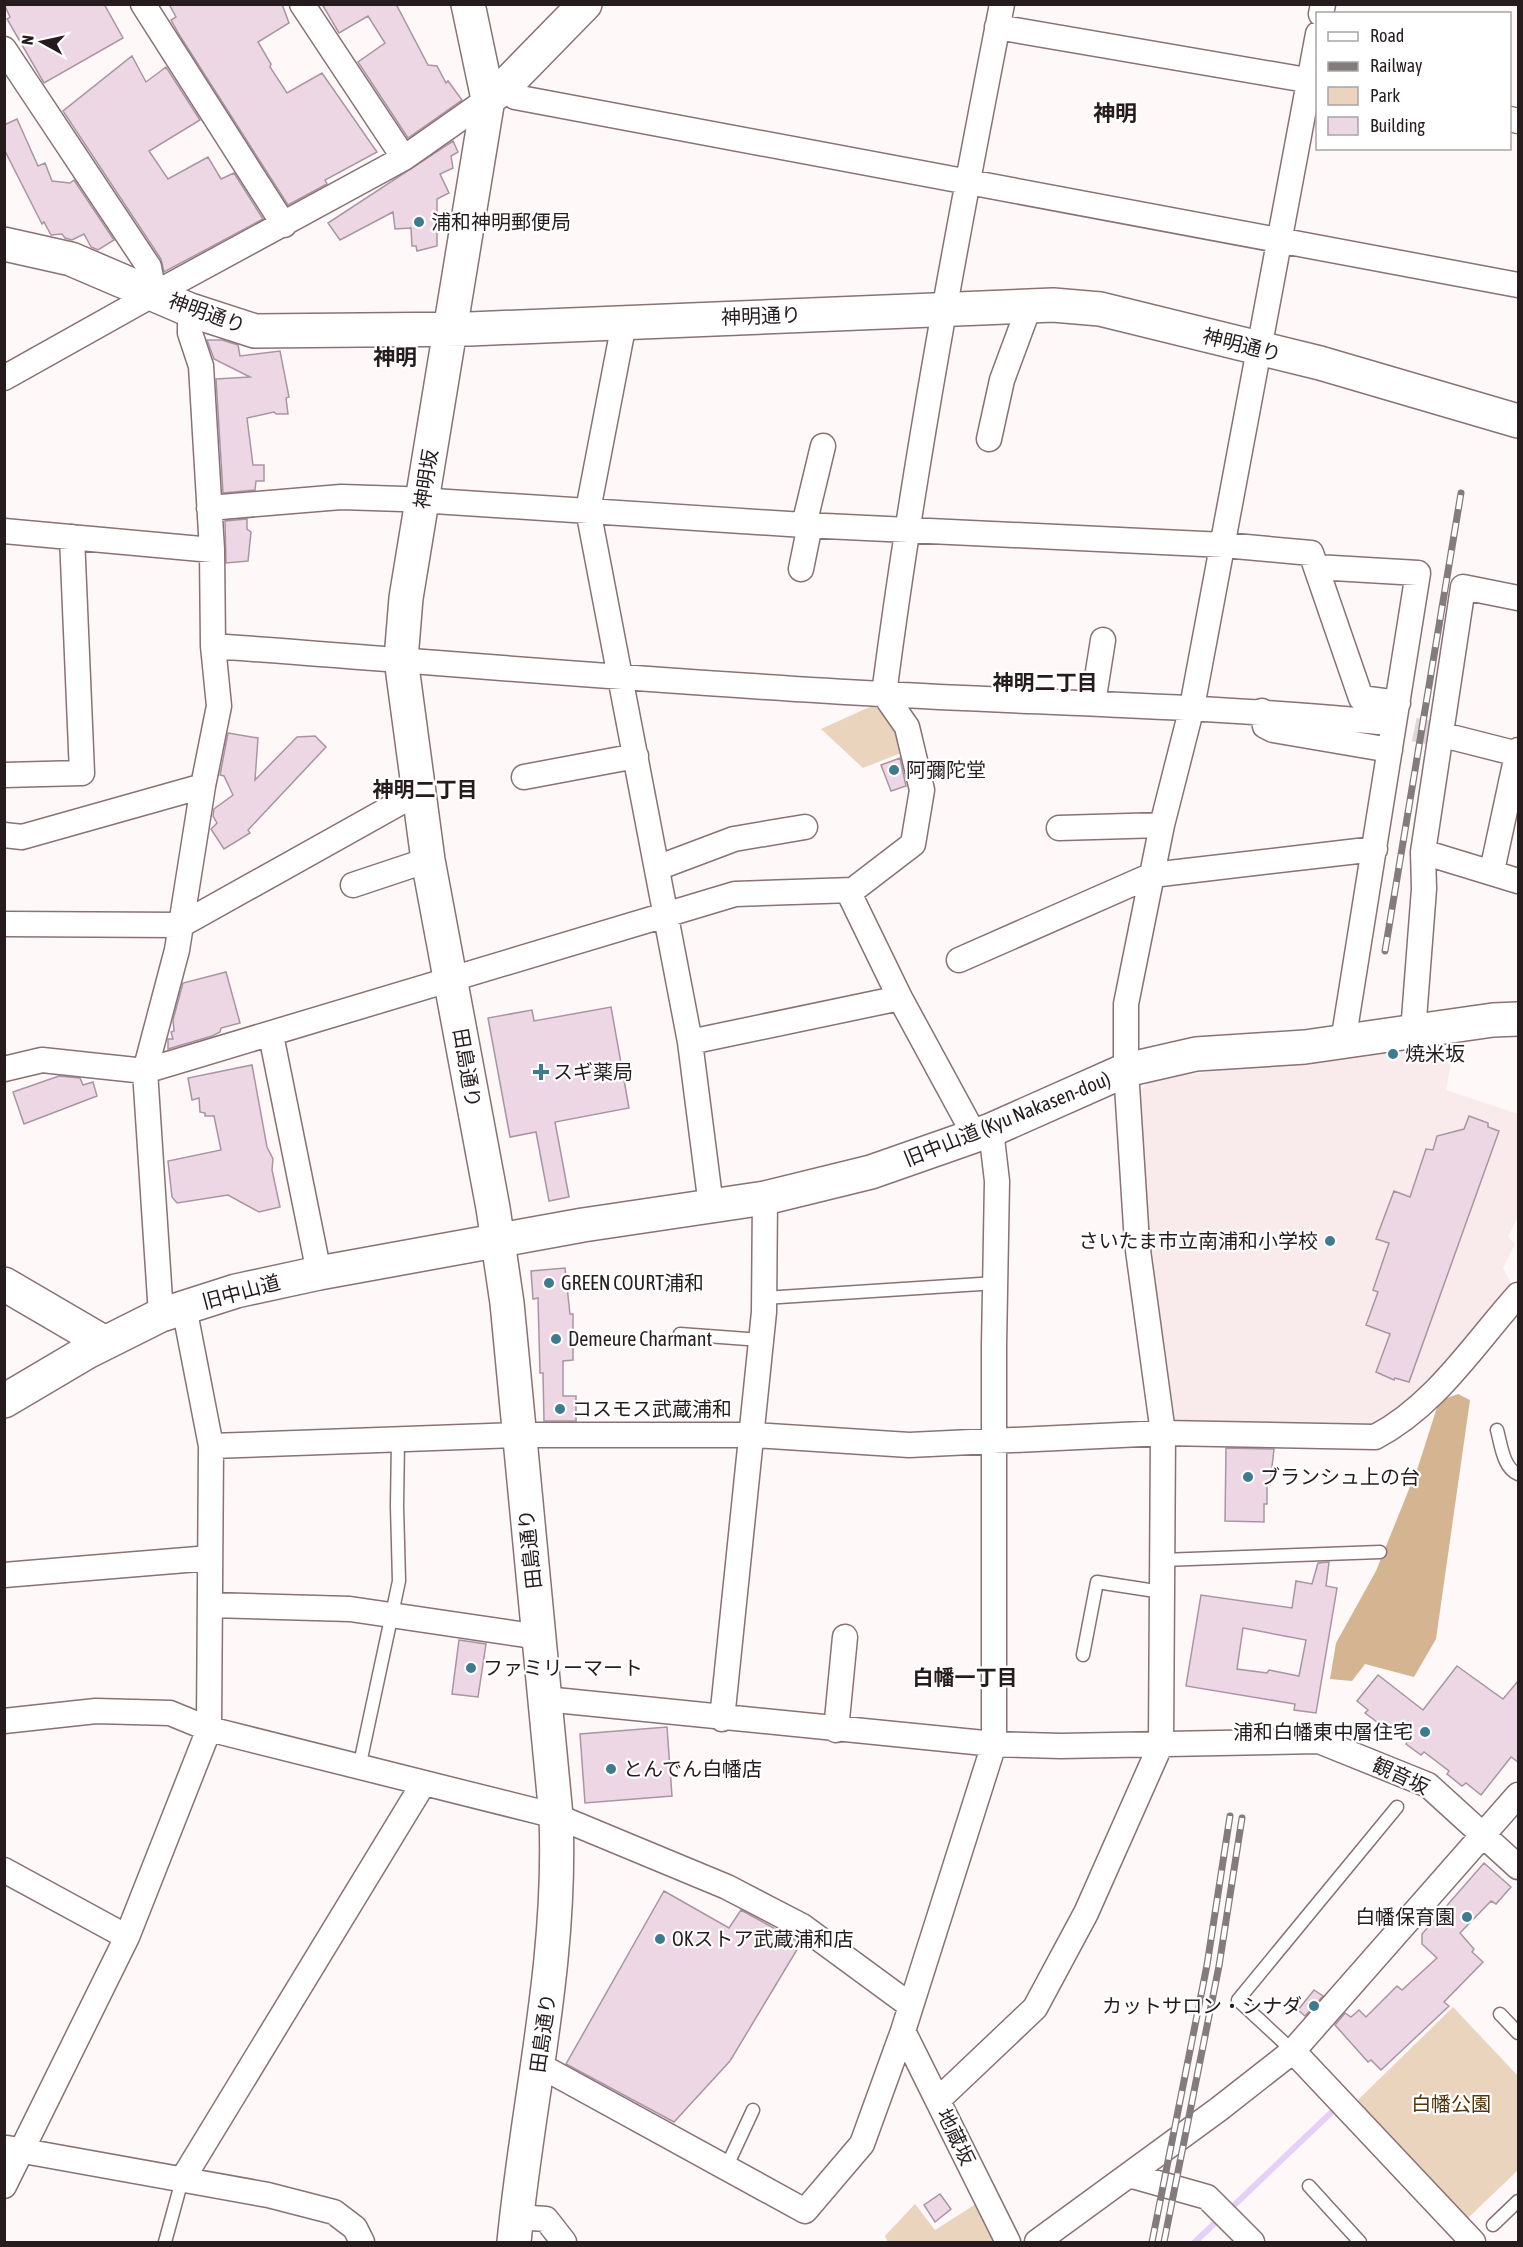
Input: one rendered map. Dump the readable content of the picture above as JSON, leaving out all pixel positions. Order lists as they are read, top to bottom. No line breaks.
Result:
{"streets":{"street":["神明通り","神明坂","田島通り","旧中山道 (Kyu Nakasen-dou)","旧中山道","観音坂","地蔵坂"]},"crossings":[["神明通り","神明坂"],["神明坂","田島通り"],["田島通り","旧中山道 (Kyu Nakasen-dou)"],["田島通り","旧中山道"],["田島通り","観音坂"],["旧中山道 (Kyu Nakasen-dou)","旧中山道"]],"districts":["神明","神明","神明二丁目","神明二丁目","白幡一丁目"],"parks":["白幡公園"],"places":{"other":["浦和神明郵便局","阿彌陀堂","焼米坂","さいたま市立南浦和小学校","GREEN COURT浦和","Demeure Charmant","コスモス武蔵浦和","ブランシュ上の台","ファミリーマート","浦和白幡東中層住宅","とんでん白幡店","白幡保育園","OKストア武蔵浦和店","カットサロン・シナダ"],"health":["スギ薬局"]},"legend":["Road","Railway","Park","Building"],"north":"left"}
